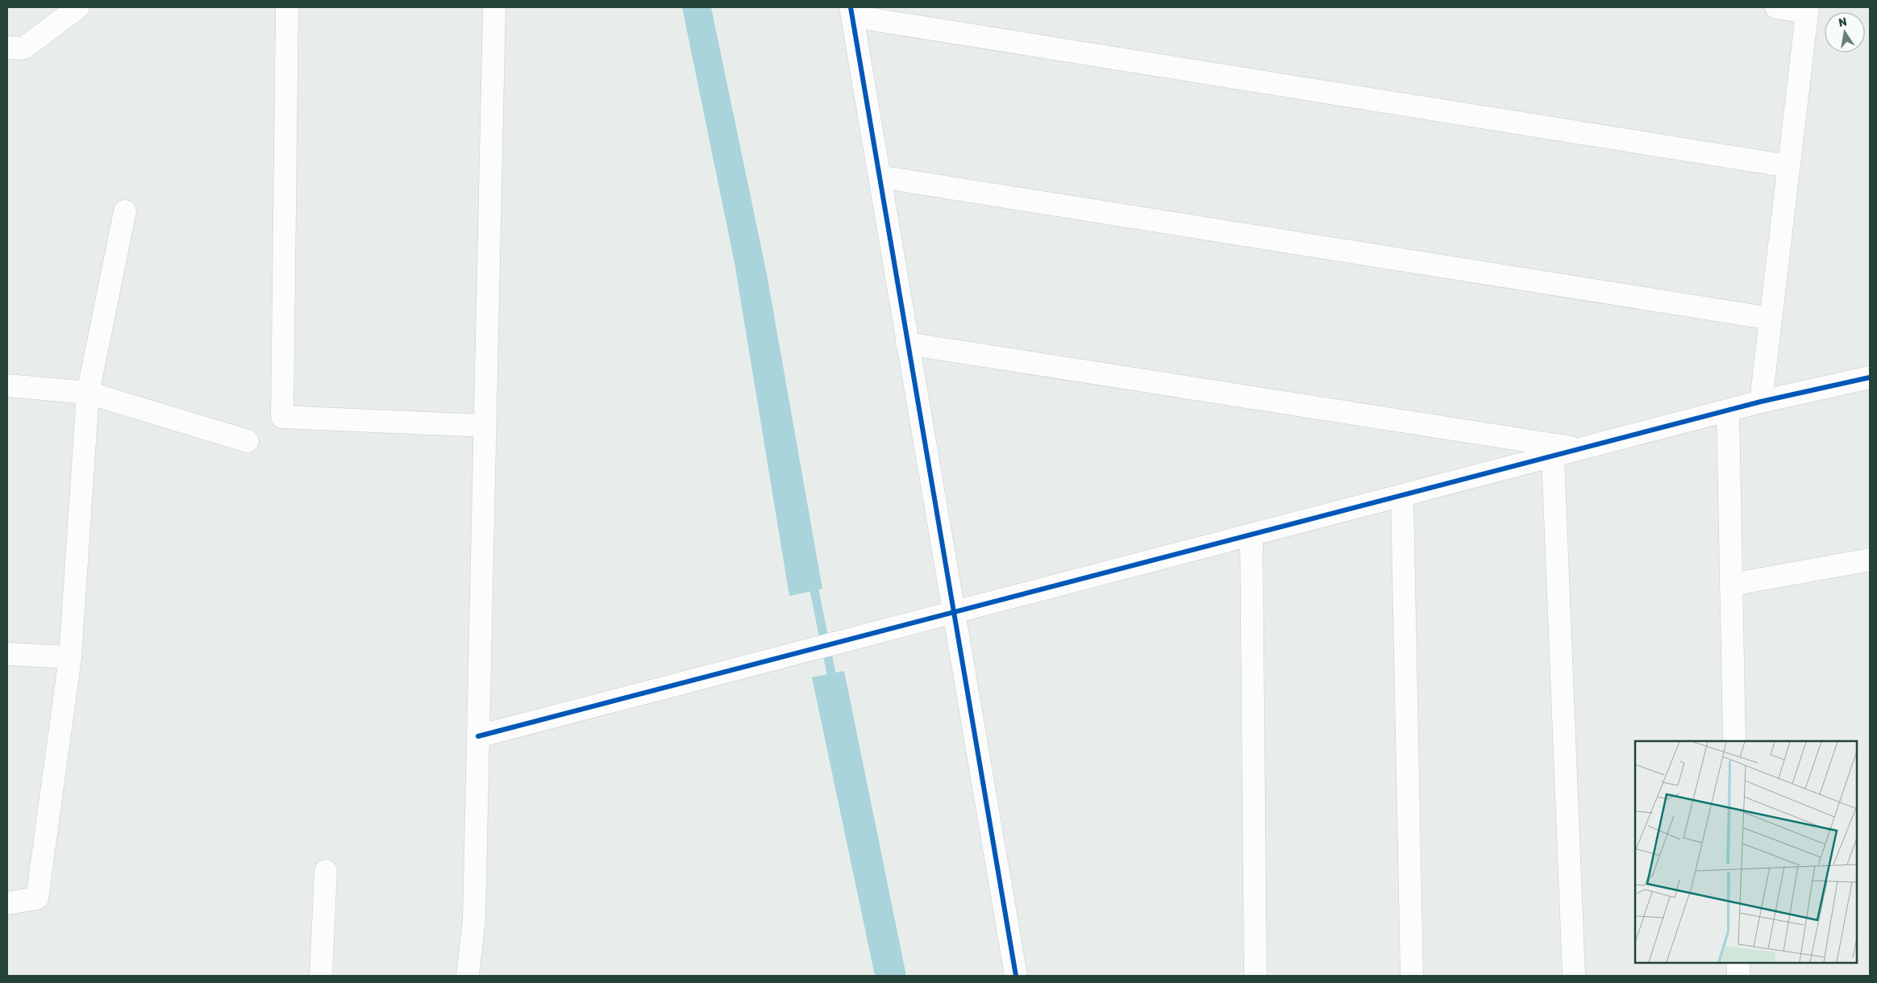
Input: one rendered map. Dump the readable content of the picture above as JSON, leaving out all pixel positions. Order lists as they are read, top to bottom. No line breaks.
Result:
{"north":"top"}
